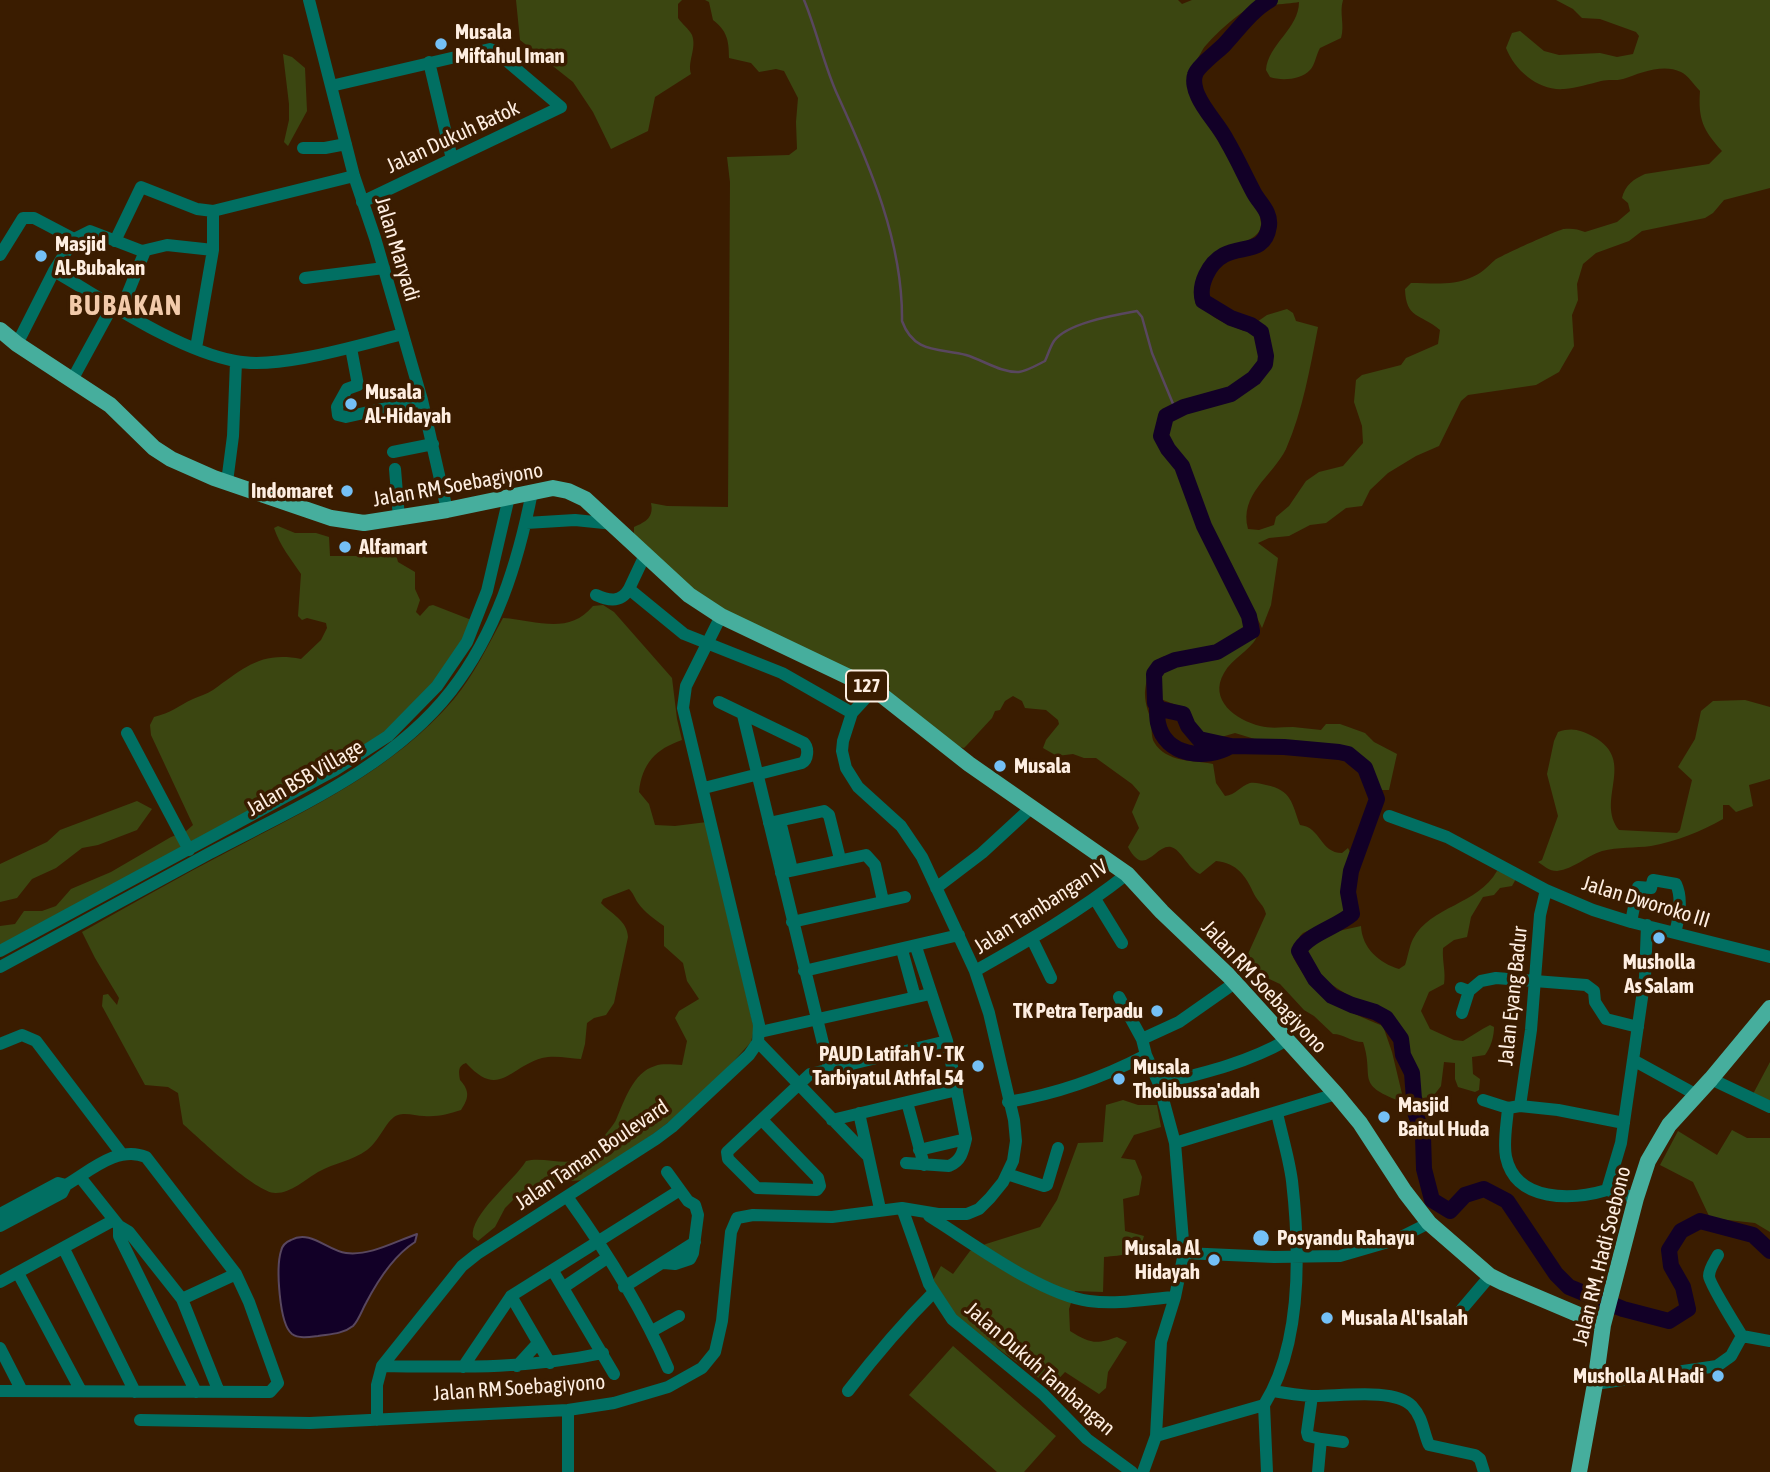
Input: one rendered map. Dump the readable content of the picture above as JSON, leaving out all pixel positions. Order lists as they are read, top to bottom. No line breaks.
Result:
{"streets":{"main road":["Jalan RM Soebagiyono","127","Jalan RM. Hadi Soebono"],"street":["Jalan Dukuh Batok","Jalan Maryadi","Jalan BSB Village","Jalan Dworoko III","Jalan Tambangan IV","Jalan Eyang Badur","Jalan Taman Boulevard","Jalan Dukuh Tambangan"]},"crossings":[["Jalan Dukuh Batok","Jalan Maryadi"],["Jalan Maryadi","Jalan RM Soebagiyono"],["Jalan RM Soebagiyono","Jalan BSB Village"],["Jalan RM Soebagiyono","Jalan Tambangan IV"],["Jalan RM Soebagiyono","Jalan Taman Boulevard"],["Jalan RM Soebagiyono","Jalan RM. Hadi Soebono"],["Jalan RM Soebagiyono","Jalan Dukuh Tambangan"],["Jalan Dworoko III","Jalan Eyang Badur"]],"districts":["BUBAKAN"],"places":["Musala Miftahul Iman","Masjid Al-Bubakan","Musala Al-Hidayah","Indomaret","Alfamart","Musala","Musholla As Salam","TK Petra Terpadu","PAUD Latifah V - TK Tarbiyatul Athfal 54","Musala Tholibussa'adah","Masjid Baitul Huda","Posyandu Rahayu","Musala Al Hidayah","Musala Al'Isalah","Musholla Al Hadi"]}
